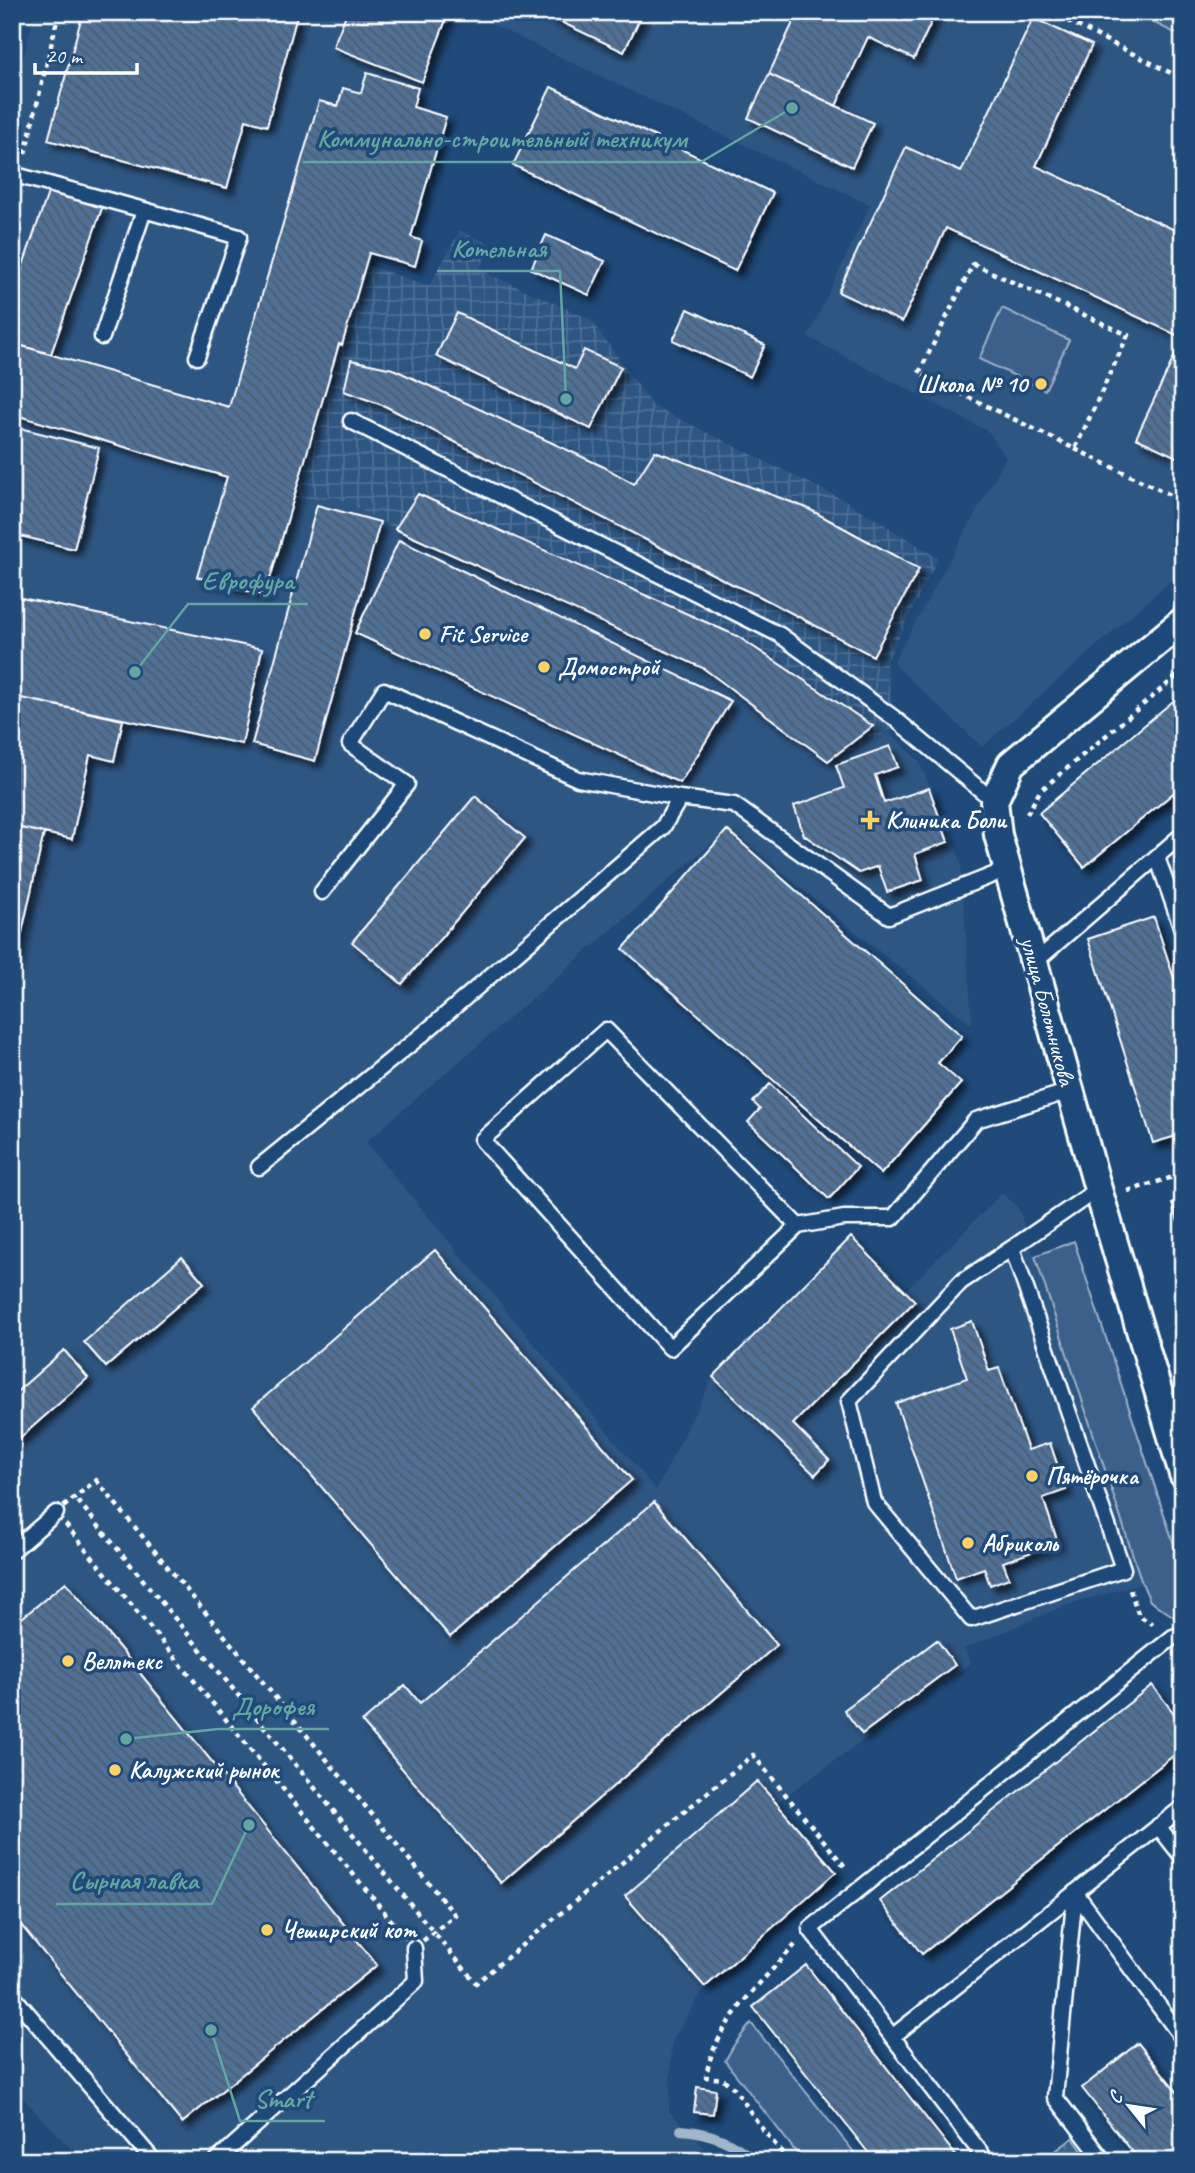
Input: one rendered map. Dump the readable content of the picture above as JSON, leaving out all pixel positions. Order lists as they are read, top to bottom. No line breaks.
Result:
{"streets":{"street":["улица Болотникова"]},"places":{"other":["Коммунально-строительный техникум","Школа № 10","Котельная","Fit Service","Домострой","Еврофура","Пятёрочка","Абриколь","Веллтекс","Дорофея","Калужский рынок","Сырная лавка","Чеширский кот","Smart"],"health":["Клиника Боли"]},"scale_bar":"20 m","north":"top left"}
